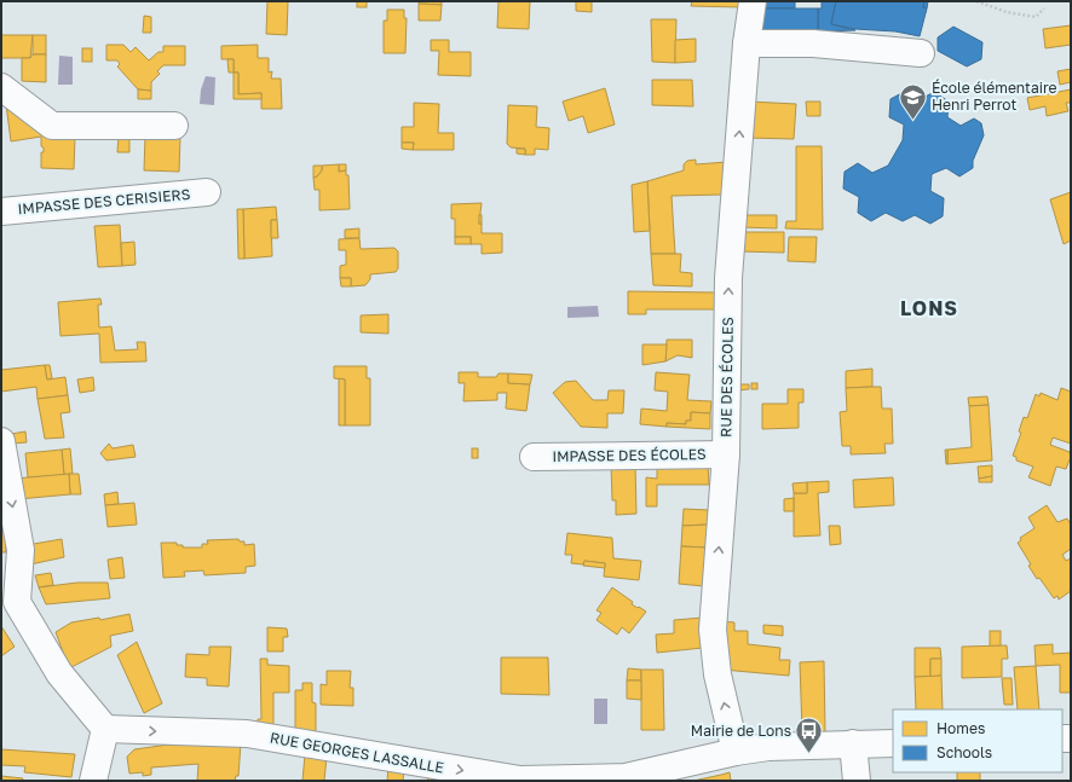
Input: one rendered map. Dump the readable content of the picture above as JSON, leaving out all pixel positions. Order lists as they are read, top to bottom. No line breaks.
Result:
{"streets":{"street":["IMPASSE DES CERISIERS","RUE DES ÉCOLES","IMPASSE DES ÉCOLES","RUE GEORGES LASSALLE"]},"crossings":[["RUE DES ÉCOLES","IMPASSE DES ÉCOLES"],["RUE DES ÉCOLES","RUE GEORGES LASSALLE"]],"one_way":["RUE DES ÉCOLES","RUE GEORGES LASSALLE"],"districts":["LONS"],"places":{"school or university":["École élémentaire Henri Perrot"],"bus stop":["Mairie de Lons"]},"legend":["Homes","Schools"]}
